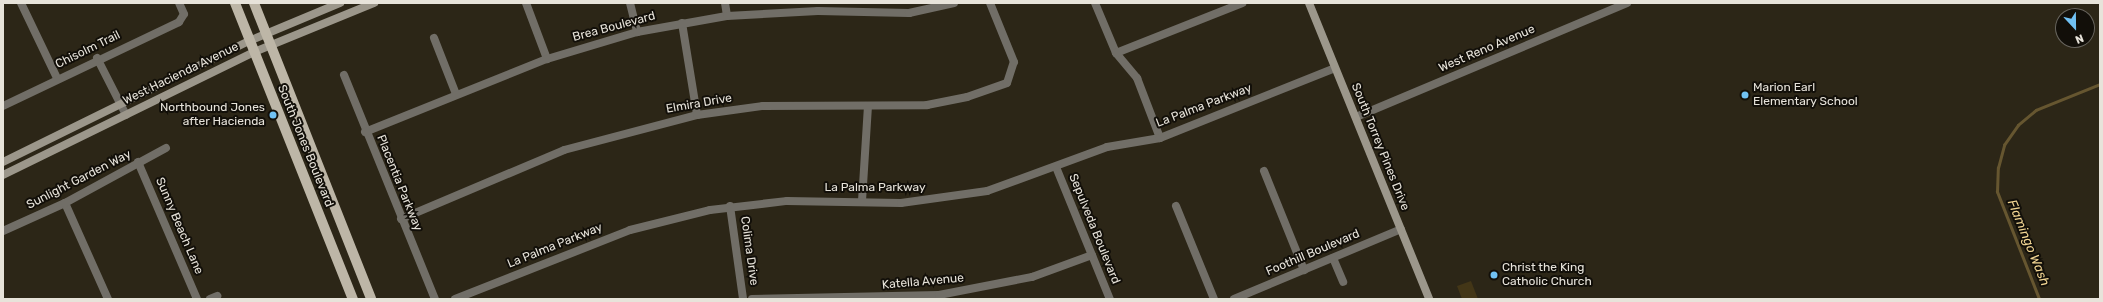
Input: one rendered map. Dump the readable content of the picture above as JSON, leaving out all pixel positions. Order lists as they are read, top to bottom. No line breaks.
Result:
{"streets":{"main road":["West Hacienda Avenue","South Jones Boulevard","South Torrey Pines Drive"],"street":["Brea Boulevard","West Reno Avenue","Chisolm Trail","Elmira Drive","La Palma Parkway","Sunlight Garden Way","Placentia Parkway","Sunny Beach Lane","Sepulveda Boulevard","Colima Drive","Foothill Boulevard","Katella Avenue"]},"crossings":[["Brea Boulevard","Placentia Parkway"],["West Reno Avenue","South Torrey Pines Drive"],["West Hacienda Avenue","South Jones Boulevard"],["Elmira Drive","Placentia Parkway"],["La Palma Parkway","South Torrey Pines Drive"],["La Palma Parkway","Sepulveda Boulevard"],["La Palma Parkway","Colima Drive"],["South Torrey Pines Drive","Foothill Boulevard"],["Sunlight Garden Way","Sunny Beach Lane"],["Sepulveda Boulevard","Katella Avenue"]],"water":["Flamingo Wash"],"places":["Marion Earl Elementary School","Northbound Jones after Hacienda","Christ the King Catholic Church"],"north":"bottom"}
